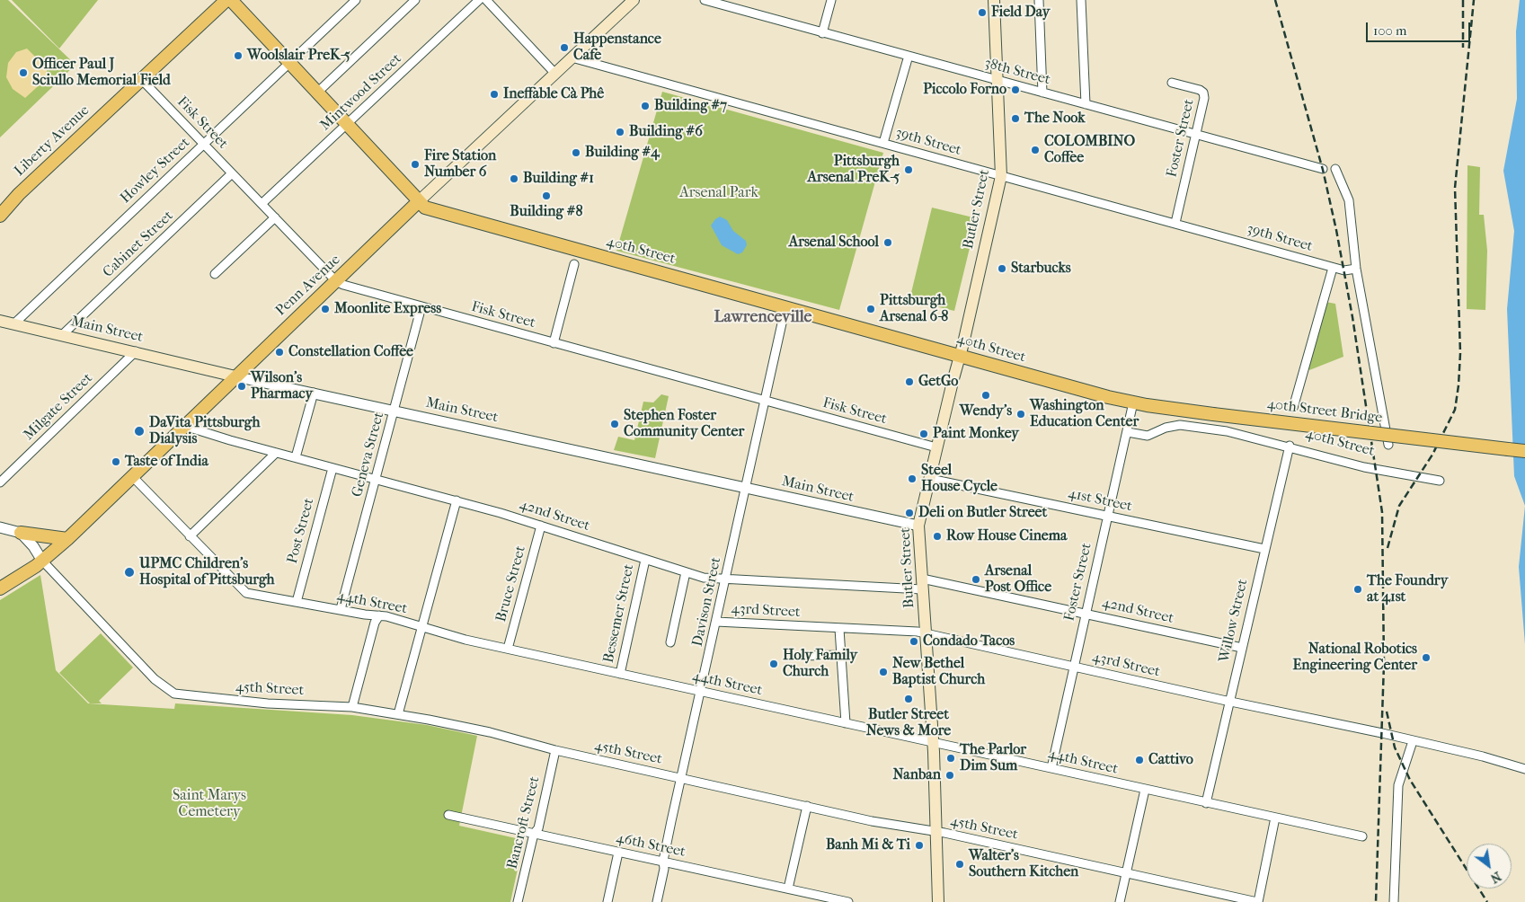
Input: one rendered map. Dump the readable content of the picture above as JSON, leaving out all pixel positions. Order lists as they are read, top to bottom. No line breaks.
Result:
{"streets":{"main road":["Liberty Avenue","Butler Street","40th Street","Penn Avenue","Main Street","40th Street Bridge"],"street":["38th Street","Mintwood Street","Fisk Street","Foster Street","39th Street","Howley Street","Cabinet Street","Milgate Street","Geneva Street","41st Street","42nd Street","Post Street","Bruce Street","Davison Street","44th Street","43rd Street","Bessemer Street","Willow Street","45th Street","Bancroft Street","46th Street"]},"crossings":[["38th Street","Foster Street"],["38th Street","Butler Street"],["Mintwood Street","Fisk Street"],["Mintwood Street","40th Street"],["Fisk Street","Liberty Avenue"],["Fisk Street","Howley Street"],["Fisk Street","Butler Street"],["Fisk Street","Cabinet Street"],["Fisk Street","Penn Avenue"],["Fisk Street","Geneva Street"],["Fisk Street","Davison Street"],["Foster Street","39th Street"],["Foster Street","40th Street"],["Foster Street","40th Street Bridge"],["Foster Street","41st Street"],["Foster Street","42nd Street"],["Foster Street","44th Street"],["Foster Street","43rd Street"],["39th Street","Butler Street"],["39th Street","Penn Avenue"],["Howley Street","40th Street"],["Howley Street","Main Street"],["Butler Street","40th Street"],["Butler Street","Main Street"],["Butler Street","41st Street"],["Butler Street","42nd Street"],["Butler Street","44th Street"],["Butler Street","43rd Street"],["Butler Street","45th Street"],["Cabinet Street","Main Street"],["40th Street","Penn Avenue"],["40th Street","40th Street Bridge"],["40th Street","Davison Street"],["40th Street","Willow Street"],["Penn Avenue","Main Street"],["Penn Avenue","42nd Street"],["Penn Avenue","44th Street"],["Penn Avenue","45th Street"],["Main Street","Milgate Street"],["Main Street","Geneva Street"],["Main Street","Davison Street"],["Geneva Street","42nd Street"],["Geneva Street","44th Street"],["41st Street","Willow Street"],["42nd Street","Post Street"],["42nd Street","Bruce Street"],["42nd Street","Davison Street"],["42nd Street","Bessemer Street"],["42nd Street","Willow Street"],["Post Street","44th Street"],["Bruce Street","44th Street"],["Davison Street","44th Street"],["Davison Street","43rd Street"],["Davison Street","45th Street"],["Davison Street","46th Street"],["44th Street","Bessemer Street"],["44th Street","Willow Street"],["43rd Street","Willow Street"],["45th Street","Bancroft Street"],["Bancroft Street","46th Street"]],"districts":["Lawrenceville"],"parks":["Arsenal Park","Saint Marys Cemetery"],"places":["Field Day","Happenstance Cafe","Woolslair PreK-5","Officer Paul J Sciullo Memorial Field","Piccolo Forno","Ineffable Cà Phê","Building #7","The Nook","Building #6","COLOMBINO Coffee","Building #4","Fire Station Number 6","Pittsburgh Arsenal PreK-5","Building #1","Building #8","Arsenal School","Starbucks","Moonlite Express","Pittsburgh Arsenal 6-8","Constellation Coffee","GetGo","Wilson's Pharmacy","Wendy's","Washington Education Center","Stephen Foster Community Center","DaVita Pittsburgh Dialysis","Paint Monkey","Taste of India","Steel House Cycle","Deli on Butler Street","Row House Cinema","UPMC Children's Hospital of Pittsburgh","Arsenal Post Office","The Foundry at 41st","Condado Tacos","National Robotics Engineering Center","Holy Family Church","New Bethel Baptist Church","Butler Street News & More","The Parlor Dim Sum","Cattivo","Nanban","Banh Mi & Ti","Walter's Southern Kitchen"],"scale_bar":"100 m","north":"bottom right"}
